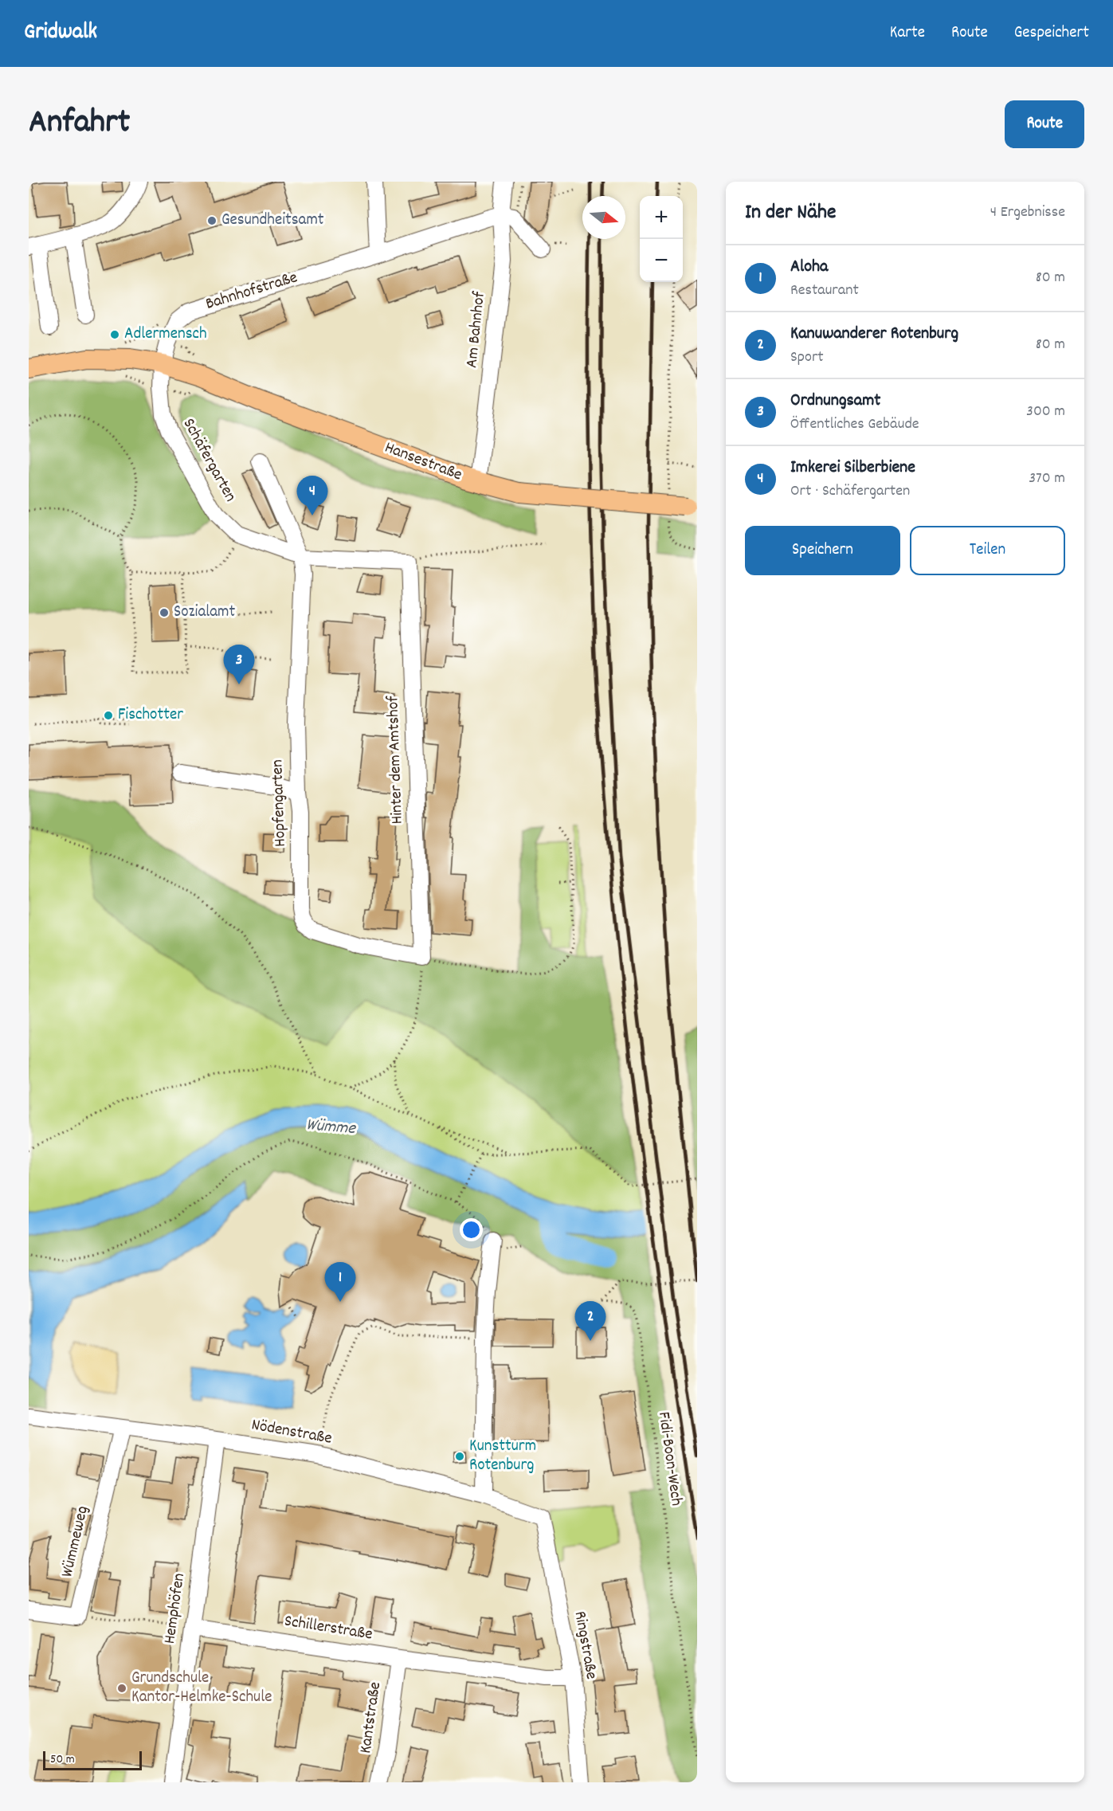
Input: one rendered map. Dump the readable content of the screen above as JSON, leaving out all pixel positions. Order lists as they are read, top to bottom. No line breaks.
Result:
{"streets":{"main road":["Hansestraße"],"street":["Bahnhofstraße","Am Bahnhof","Schäfergarten","Hinter dem Amtshof","Hopfengarten","Nödenstraße","Wümmeweg","Hemphöfen","Schillerstraße","Ringstraße","Kantstraße"],"path":["Fidi-Boon-Wech"]},"crossings":[["Bahnhofstraße","Am Bahnhof"],["Bahnhofstraße","Schäfergarten"],["Bahnhofstraße","Hansestraße"],["Am Bahnhof","Hansestraße"],["Schäfergarten","Hansestraße"],["Schäfergarten","Hinter dem Amtshof"],["Schäfergarten","Hopfengarten"],["Hinter dem Amtshof","Hopfengarten"],["Nödenstraße","Wümmeweg"],["Nödenstraße","Hemphöfen"],["Nödenstraße","Ringstraße"],["Hemphöfen","Schillerstraße"],["Schillerstraße","Ringstraße"],["Schillerstraße","Kantstraße"]],"water":["Wümme"],"places":["Gesundheitsamt","Adlermensch","Sozialamt","Fischotter","Kunstturm Rotenburg","Grundschule Kantor-Helmke-Schule"],"scale_bar":"50 m","north":"right","page":{"header":"Gridwalk","nav":["Karte","Route","Gespeichert"],"title":"Anfahrt","buttons":["Route",["Speichern","Teilen"]],"heading":["In der Nähe","4 Ergebnisse"],"map_buttons":["+","−"],"list":[{"mark":"1","name":"Aloha","note":"Restaurant","value":"80 m"},{"mark":"2","name":"Kanuwanderer Rotenburg","note":"Sport","value":"80 m"},{"mark":"3","name":"Ordnungsamt","note":"Öffentliches Gebäude","value":"300 m"},{"mark":"4","name":"Imkerei Silberbiene","note":"Ort · Schäfergarten","value":"370 m"}],"pins":["4","3","1","2"],"scale":"50 m"}}
